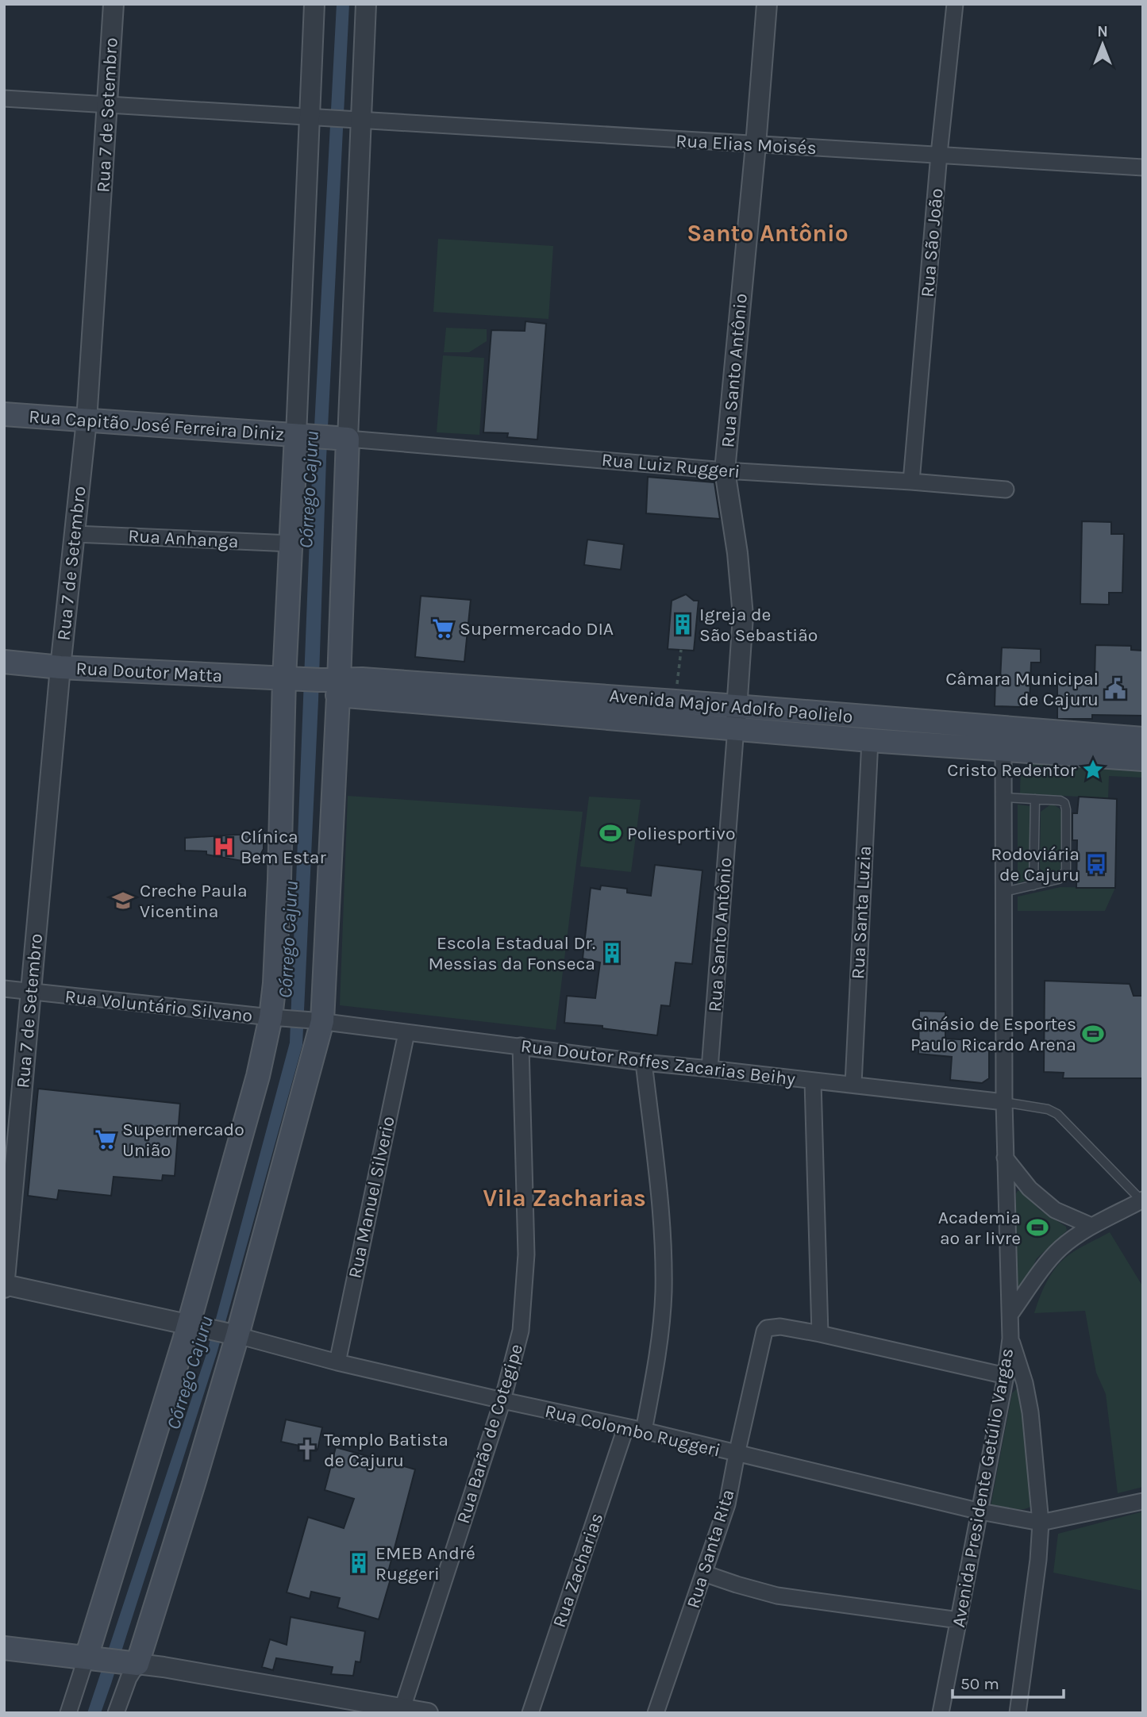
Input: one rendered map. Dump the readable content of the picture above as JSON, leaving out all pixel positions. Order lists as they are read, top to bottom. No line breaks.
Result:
{"streets":{"main road":["Rua Capitão José Ferreira Diniz","Rua Doutor Matta","Avenida Major Adolfo Paolielo"],"street":["Rua 7 de Setembro","Rua Elias Moisés","Rua São João","Rua Santo Antônio","Rua Luiz Ruggeri","Rua Anhanga","Rua Santa Luzia","Rua Voluntário Silvano","Rua Doutor Roffes Zacarias Beihy","Rua Manuel Silverio","Rua Colombo Ruggeri","Rua Barão de Cotegipe","Avenida Presidente Getúlio Vargas","Rua Santa Rita","Rua Zacharias"]},"crossings":[["Rua 7 de Setembro","Rua Elias Moisés"],["Rua 7 de Setembro","Rua Capitão José Ferreira Diniz"],["Rua 7 de Setembro","Rua Anhanga"],["Rua 7 de Setembro","Rua Doutor Matta"],["Rua 7 de Setembro","Rua Voluntário Silvano"],["Rua Elias Moisés","Rua São João"],["Rua Elias Moisés","Rua Santo Antônio"],["Rua São João","Rua Luiz Ruggeri"],["Rua Santo Antônio","Rua Luiz Ruggeri"],["Rua Santo Antônio","Avenida Major Adolfo Paolielo"],["Rua Santo Antônio","Rua Doutor Roffes Zacarias Beihy"],["Rua Capitão José Ferreira Diniz","Rua Luiz Ruggeri"],["Rua Doutor Matta","Avenida Major Adolfo Paolielo"],["Avenida Major Adolfo Paolielo","Rua Santa Luzia"],["Avenida Major Adolfo Paolielo","Avenida Presidente Getúlio Vargas"],["Rua Santa Luzia","Rua Doutor Roffes Zacarias Beihy"],["Rua Voluntário Silvano","Rua Doutor Roffes Zacarias Beihy"],["Rua Doutor Roffes Zacarias Beihy","Rua Manuel Silverio"],["Rua Doutor Roffes Zacarias Beihy","Rua Barão de Cotegipe"],["Rua Doutor Roffes Zacarias Beihy","Avenida Presidente Getúlio Vargas"],["Rua Manuel Silverio","Rua Colombo Ruggeri"],["Rua Colombo Ruggeri","Rua Barão de Cotegipe"],["Rua Colombo Ruggeri","Avenida Presidente Getúlio Vargas"],["Rua Colombo Ruggeri","Rua Santa Rita"],["Rua Colombo Ruggeri","Rua Zacharias"],["Avenida Presidente Getúlio Vargas","Rua Santa Rita"]],"districts":["Santo Antônio","Vila Zacharias"],"water":["Córrego Cajuru"],"places":{"building":["Igreja de São Sebastião","Escola Estadual Dr. Messias da Fonseca","EMEB André Ruggeri"],"supermarket":["Supermercado DIA","Supermercado União"],"public building":["Câmara Municipal de Cajuru"],"place":["Cristo Redentor"],"sports":["Poliesportivo","Ginásio de Esportes Paulo Ricardo Arena","Academia ao ar livre"],"hospital":["Clínica Bem Estar"],"bus stop":["Rodoviária de Cajuru"],"school or university":["Creche Paula Vicentina"],"church":["Templo Batista de Cajuru"]},"scale_bar":"50 m","north":"top"}
